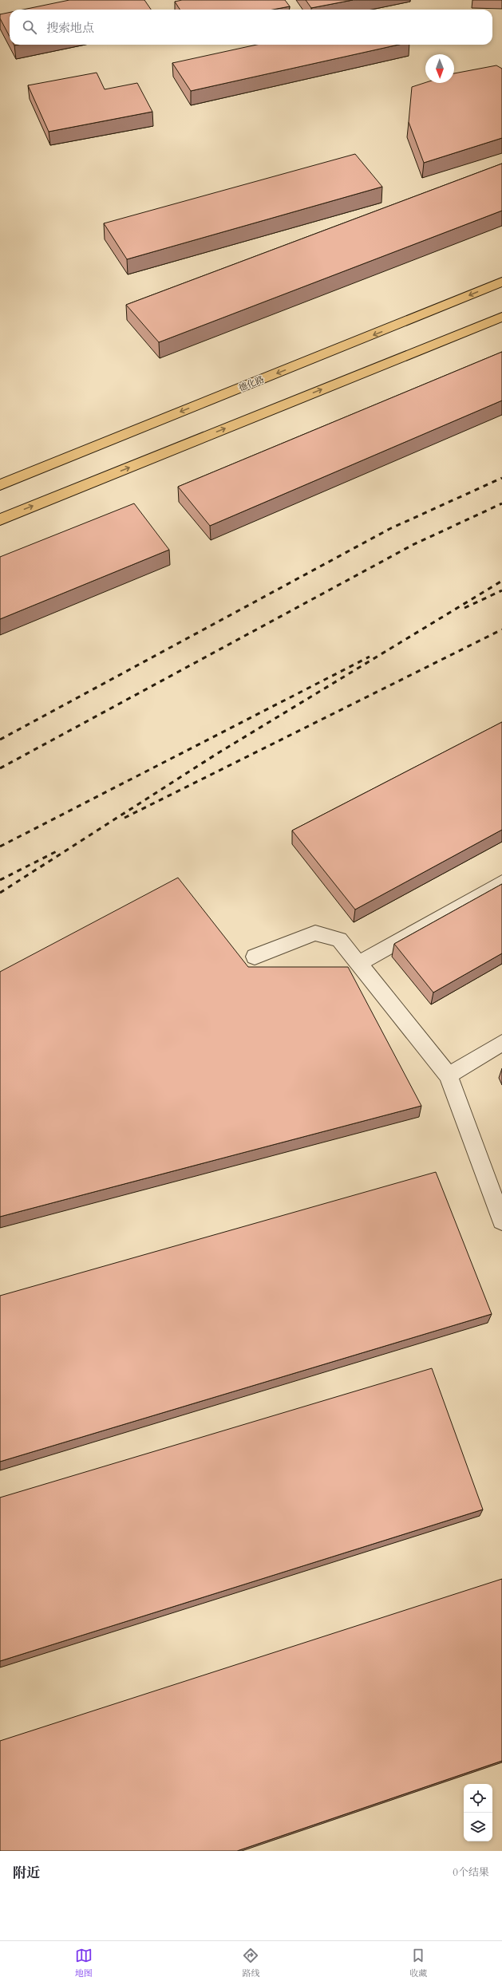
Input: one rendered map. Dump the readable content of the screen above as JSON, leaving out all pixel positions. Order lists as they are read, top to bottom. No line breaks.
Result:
{"streets":{"main road":["德化路"]},"north":"bottom","page":{"search":"搜索地点","heading":["附近","0个结果"],"nav":["地图","路线","收藏"]}}
